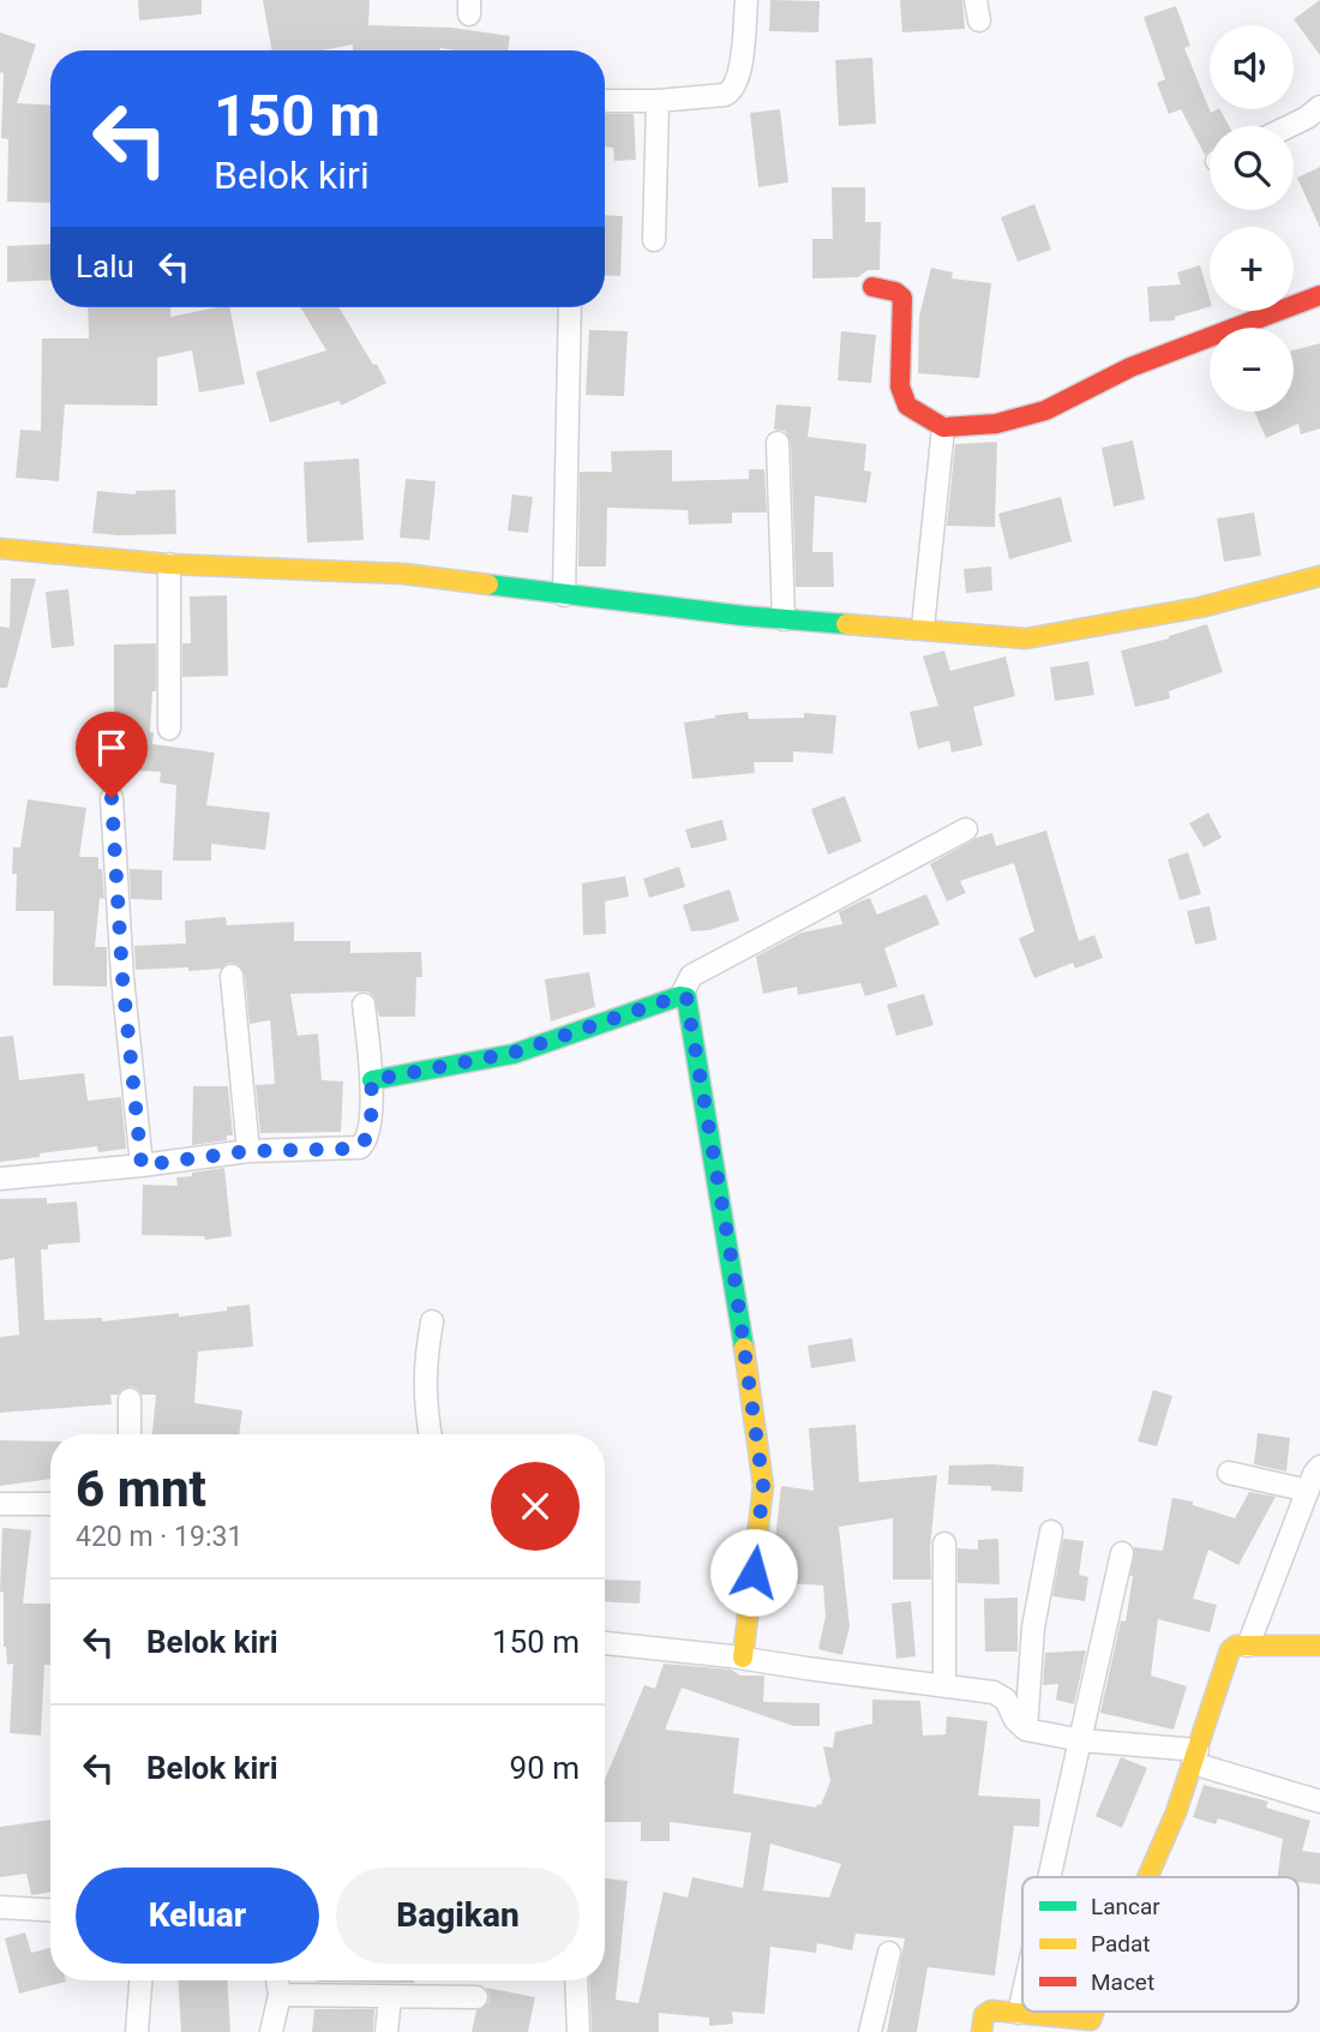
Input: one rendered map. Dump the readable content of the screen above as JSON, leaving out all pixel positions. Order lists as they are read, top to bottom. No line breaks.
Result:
{"legend":["Lancar","Padat","Macet"],"page":{"map_buttons":["+","−"],"turn":["150 m","Belok kiri"],"then":"Lalu","heading":["6 mnt","420 m · 19:31"],"list":[{"name":"Belok kiri","value":"150 m"},{"name":"Belok kiri","value":"90 m"}],"buttons":["Keluar","Bagikan"]}}
